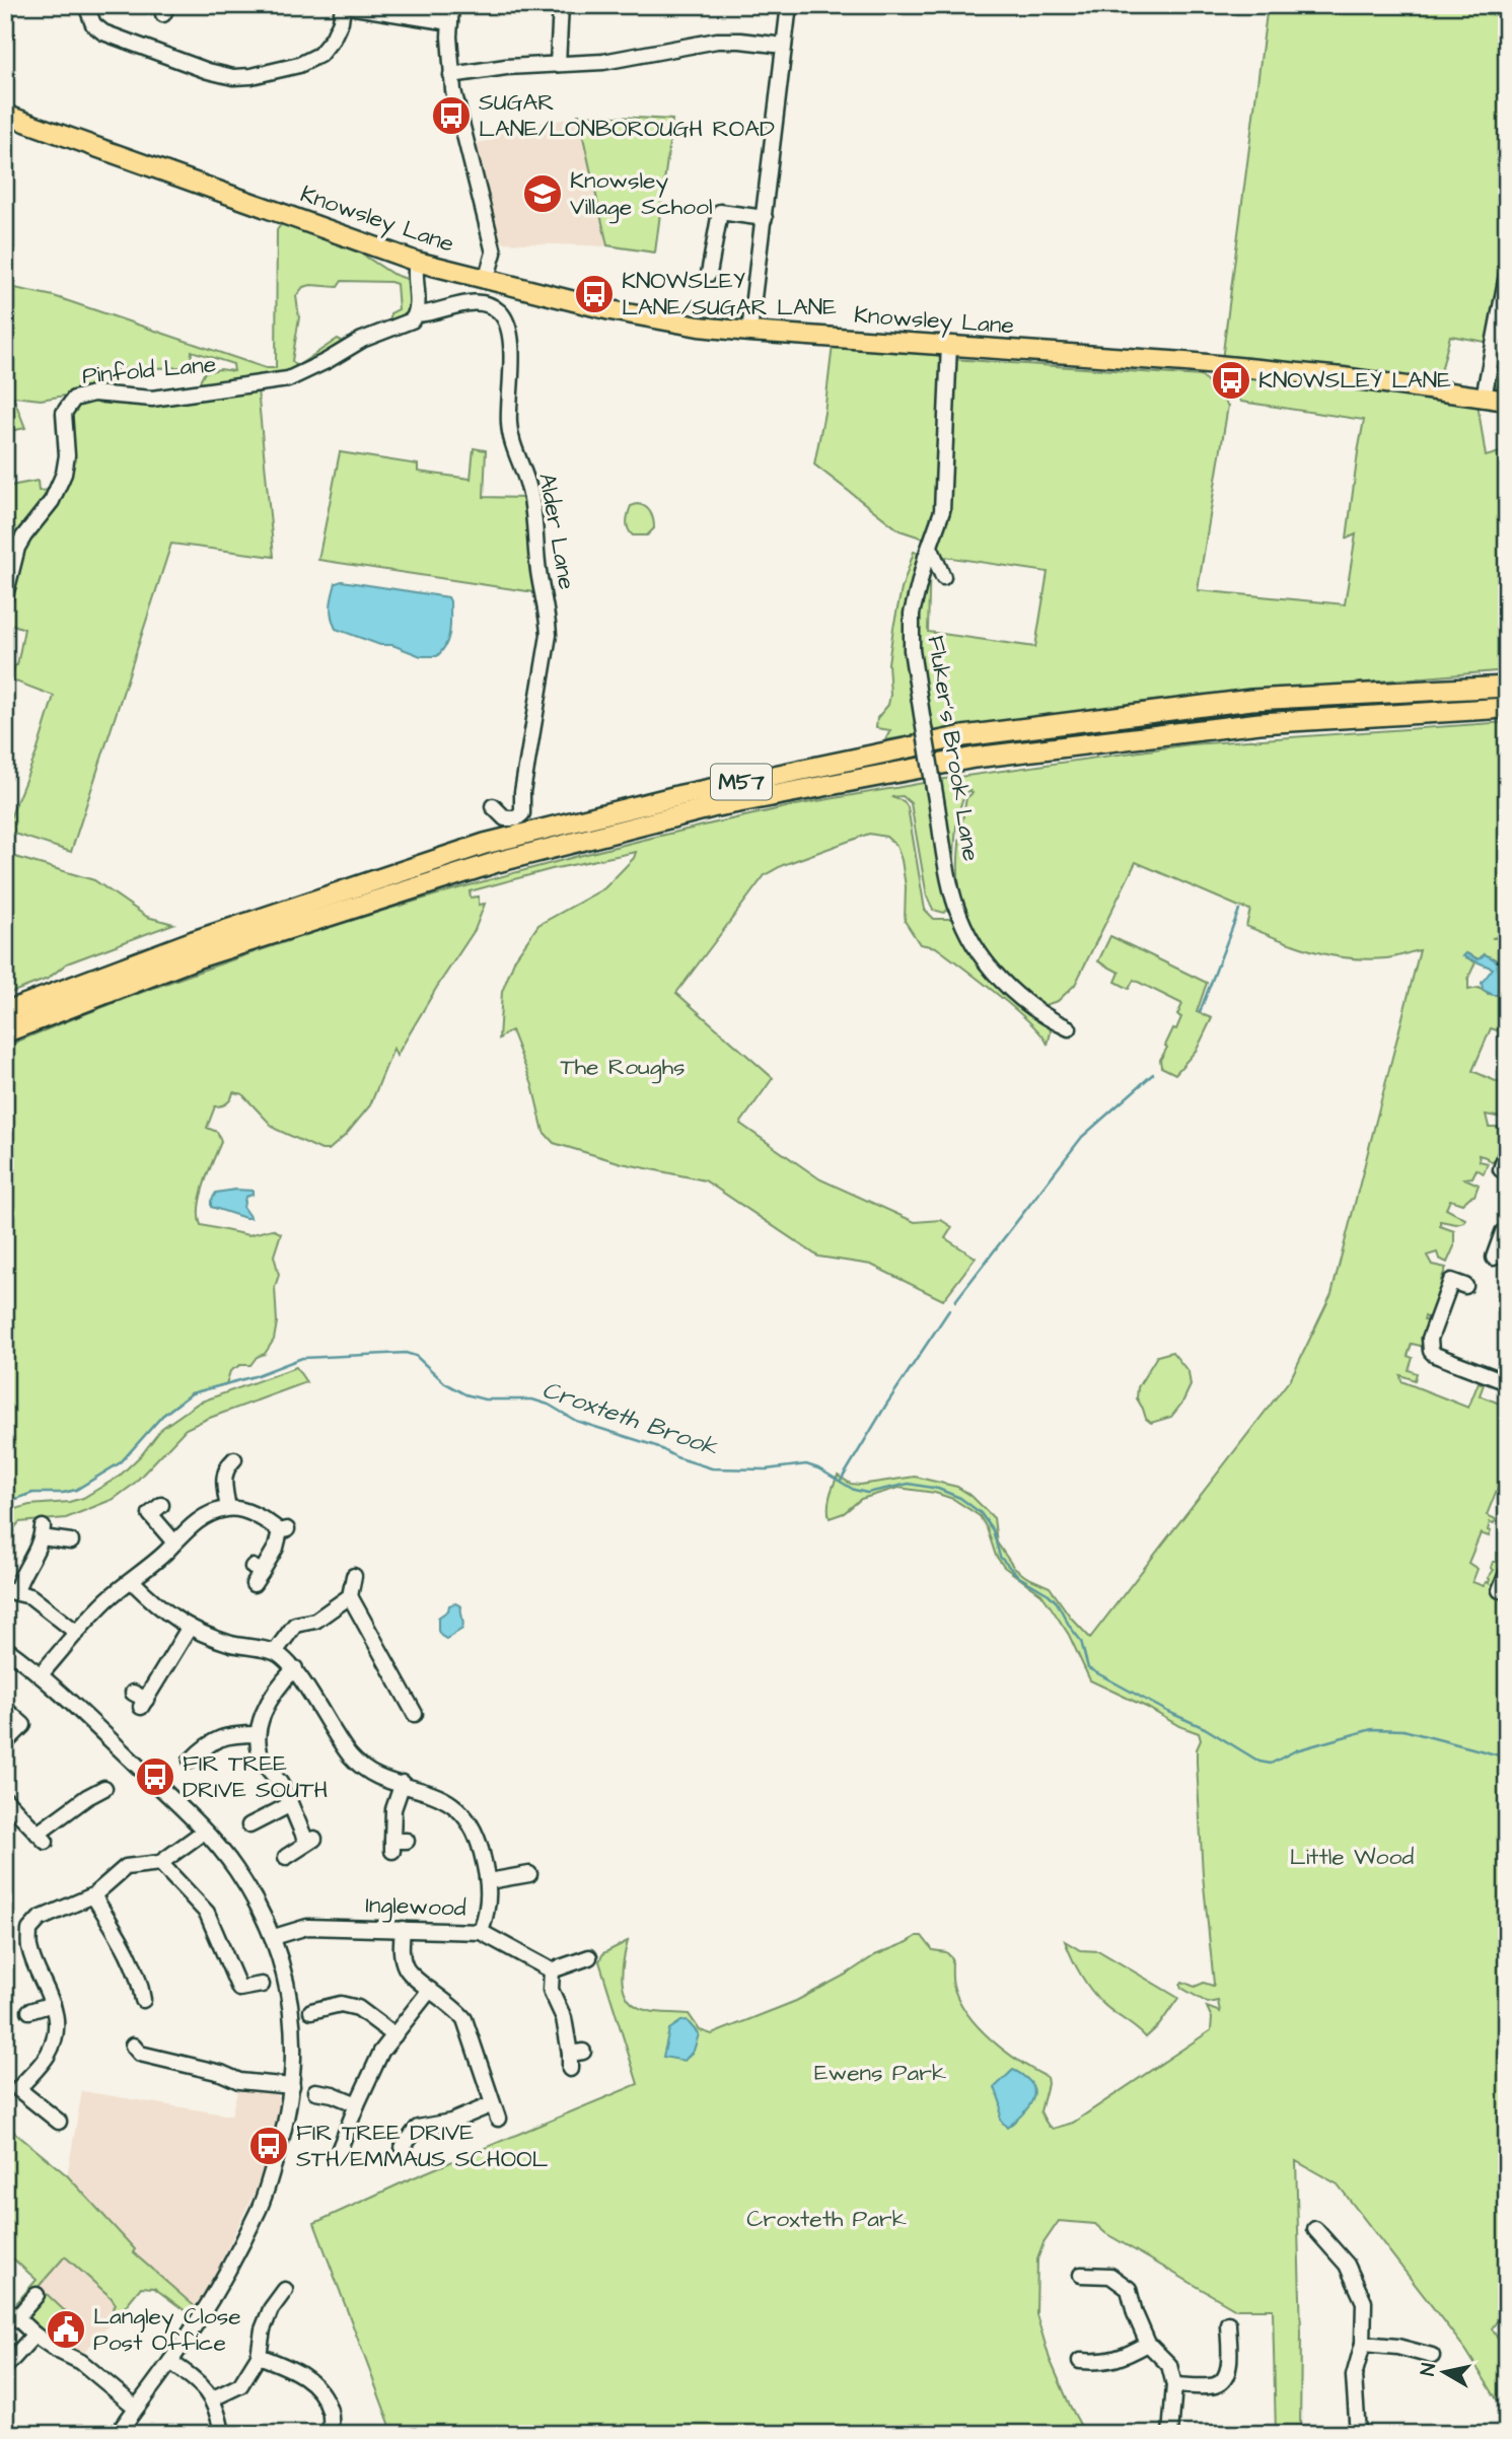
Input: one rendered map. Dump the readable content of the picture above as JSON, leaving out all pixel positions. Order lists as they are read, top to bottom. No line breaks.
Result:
{"streets":{"highway":["M57"],"main road":["Knowsley Lane"],"street":["Pinfold Lane","Alder Lane","Fluker's Brook Lane","Inglewood"]},"crossings":[["Knowsley Lane","Fluker's Brook Lane"],["Pinfold Lane","Alder Lane"]],"water":["Croxteth Brook"],"parks":["The Roughs","Little Wood","Ewens Park","Croxteth Park"],"places":{"bus stop":["SUGAR LANE/LONBOROUGH ROAD","KNOWSLEY LANE/SUGAR LANE","KNOWSLEY LANE","FIR TREE DRIVE SOUTH","FIR TREE DRIVE STH/EMMAUS SCHOOL"],"school or university":["Knowsley Village School"],"public building":["Langley Close Post Office"]},"north":"left"}
